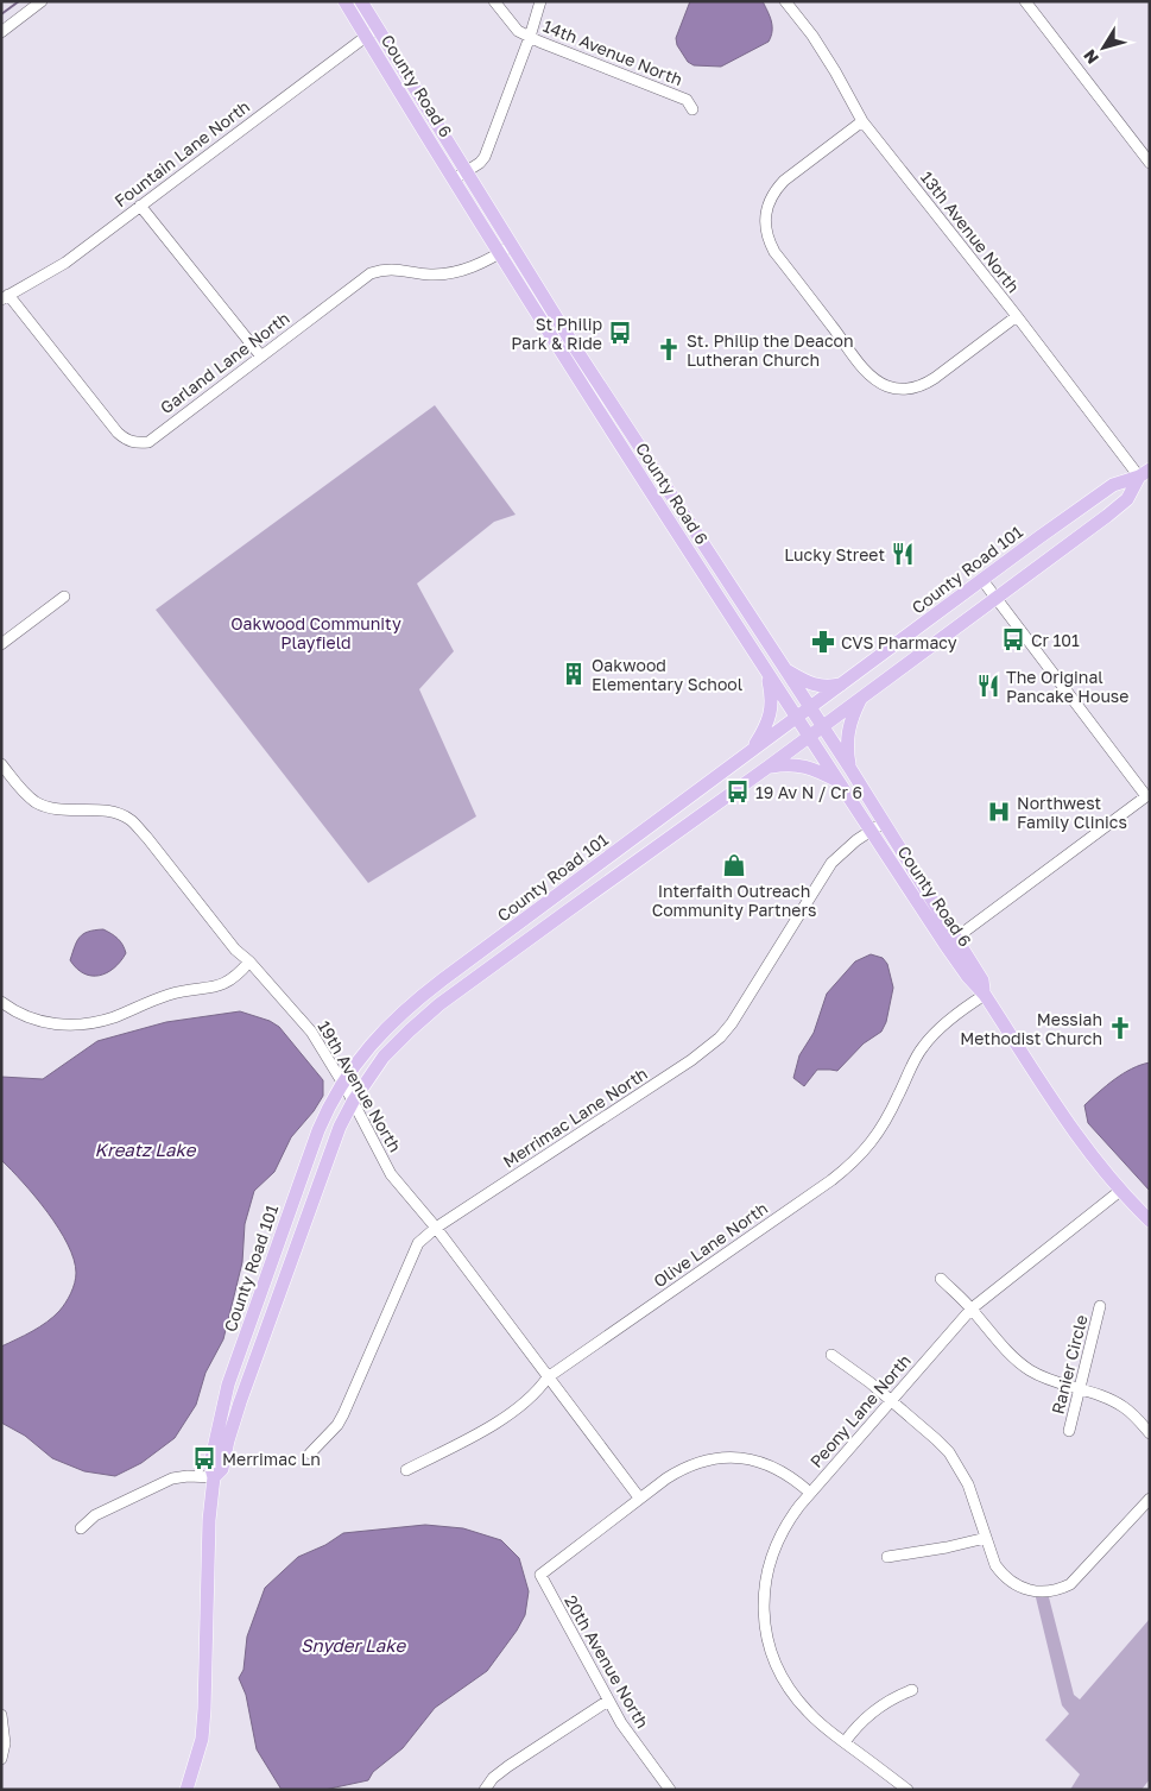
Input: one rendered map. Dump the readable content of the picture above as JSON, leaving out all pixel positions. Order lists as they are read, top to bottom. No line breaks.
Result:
{"streets":{"main road":["County Road 6","County Road 101"],"street":["14th Avenue North","Fountain Lane North","13th Avenue North","Garland Lane North","19th Avenue North","Merrimac Lane North","Olive Lane North","Ranier Circle","Peony Lane North","20th Avenue North"]},"crossings":[["County Road 6","Fountain Lane North"],["County Road 6","Garland Lane North"],["County Road 6","County Road 101"],["County Road 6","Merrimac Lane North"],["County Road 6","Olive Lane North"],["County Road 6","Peony Lane North"],["Fountain Lane North","Garland Lane North"],["13th Avenue North","County Road 101"],["County Road 101","19th Avenue North"],["19th Avenue North","Merrimac Lane North"],["19th Avenue North","Olive Lane North"],["19th Avenue North","Peony Lane North"],["Peony Lane North","20th Avenue North"]],"water":["Kreatz Lake","Snyder Lake"],"parks":["Oakwood Community Playfield"],"places":{"bus stop":["St Philip Park & Ride","Cr 101","19 Av N / Cr 6","Merrimac Ln"],"church":["St. Philip the Deacon Lutheran Church","Messiah Methodist Church"],"restaurant":["Lucky Street","The Original Pancake House"],"pharmacy":["CVS Pharmacy"],"building":["Oakwood Elementary School"],"hospital":["Northwest Family Clinics"],"shop":["Interfaith Outreach Community Partners"]},"north":"bottom left"}
